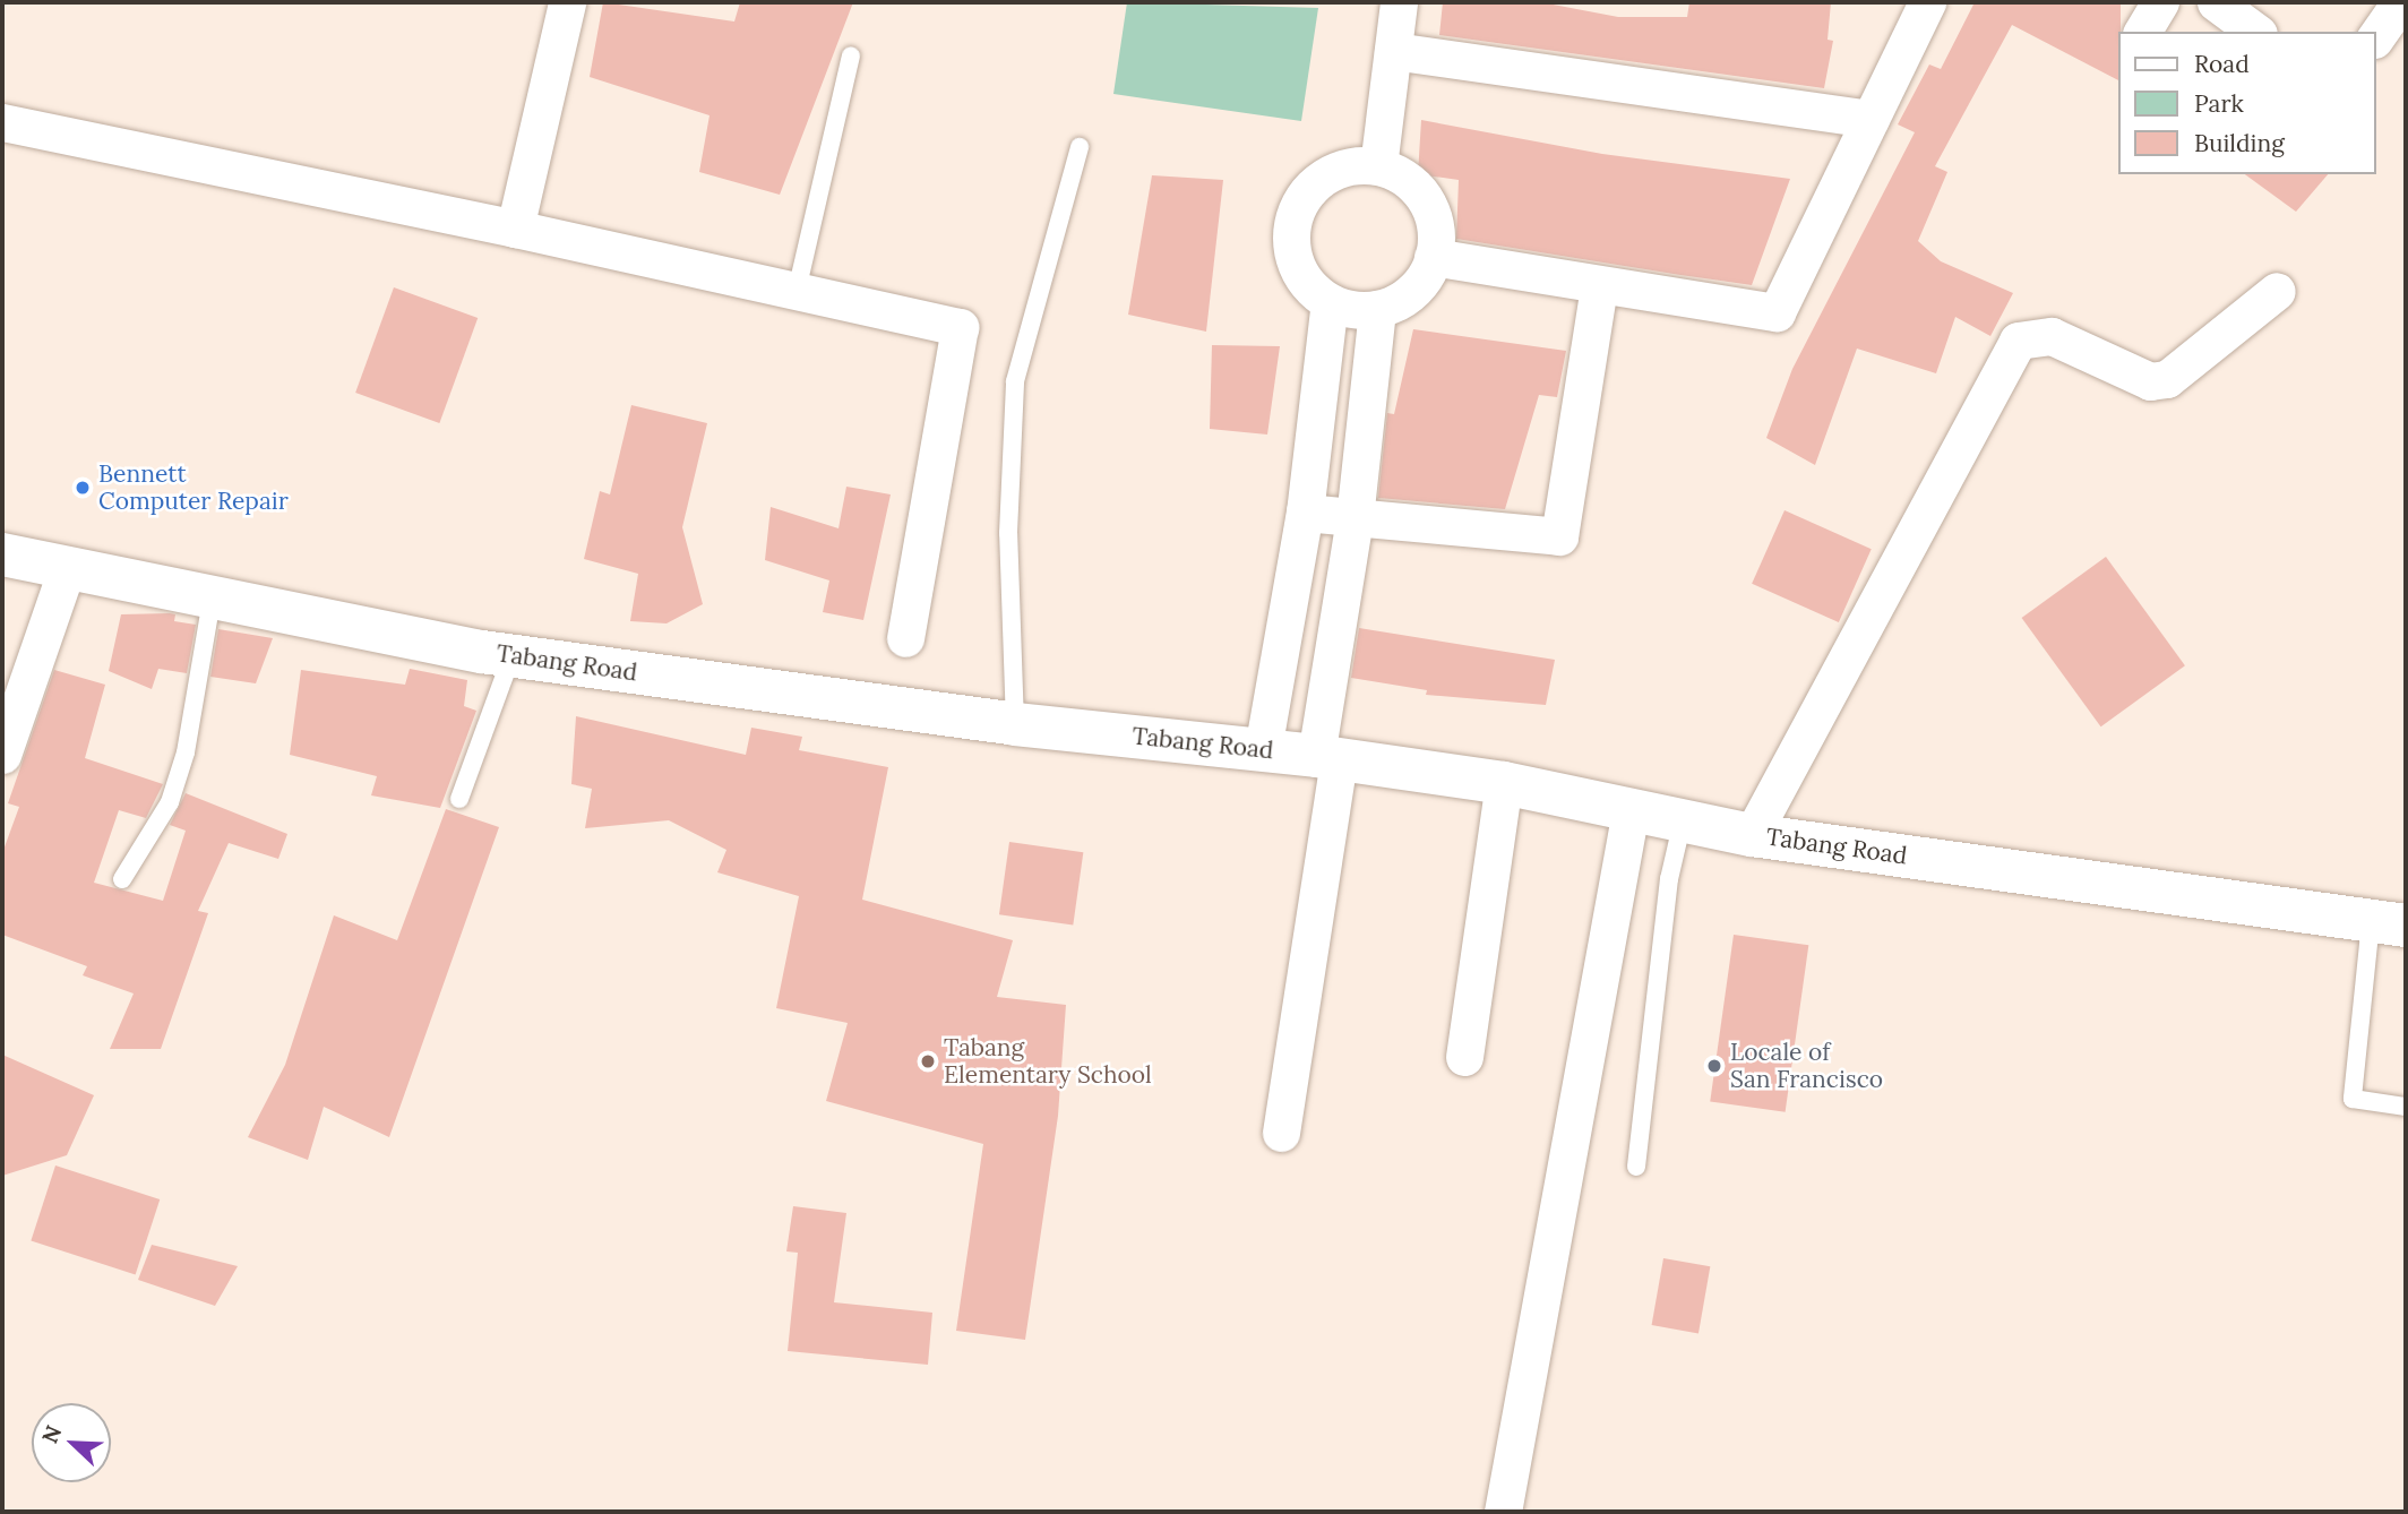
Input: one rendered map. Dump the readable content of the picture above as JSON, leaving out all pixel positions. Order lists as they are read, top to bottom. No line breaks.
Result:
{"streets":{"main road":["Tabang Road"]},"places":["Bennett Computer Repair","Tabang Elementary School","Locale of San Francisco"],"legend":["Road","Park","Building"],"north":"top left"}
